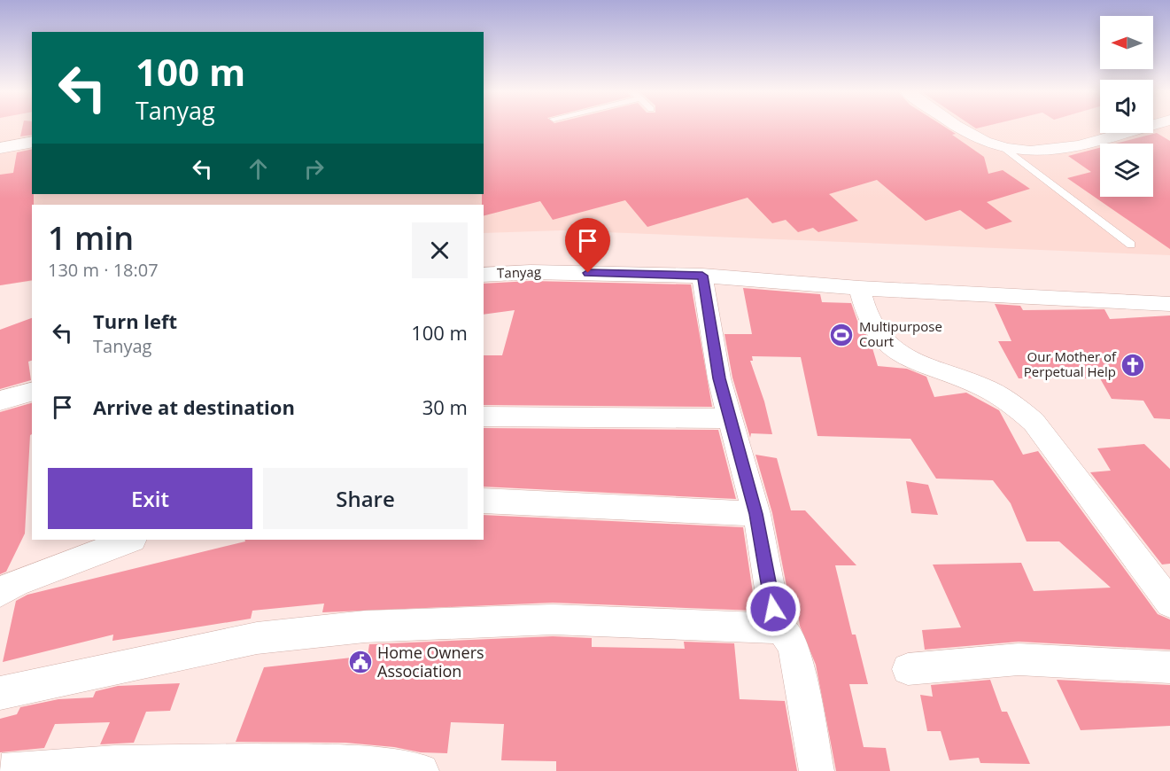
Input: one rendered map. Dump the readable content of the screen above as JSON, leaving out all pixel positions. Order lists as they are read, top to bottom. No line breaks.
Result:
{"streets":{"street":["Tanyag"]},"places":{"sports":["Multipurpose Court"],"church":["Our Mother of Perpetual Help"],"public building":["Home Owners Association"]},"north":"left","page":{"turn":["100 m","Tanyag"],"heading":["1 min","130 m · 18:07"],"list":[{"name":"Turn left","note":"Tanyag","value":"100 m"},{"name":"Arrive at destination","value":"30 m"}],"buttons":["Exit","Share"]}}
